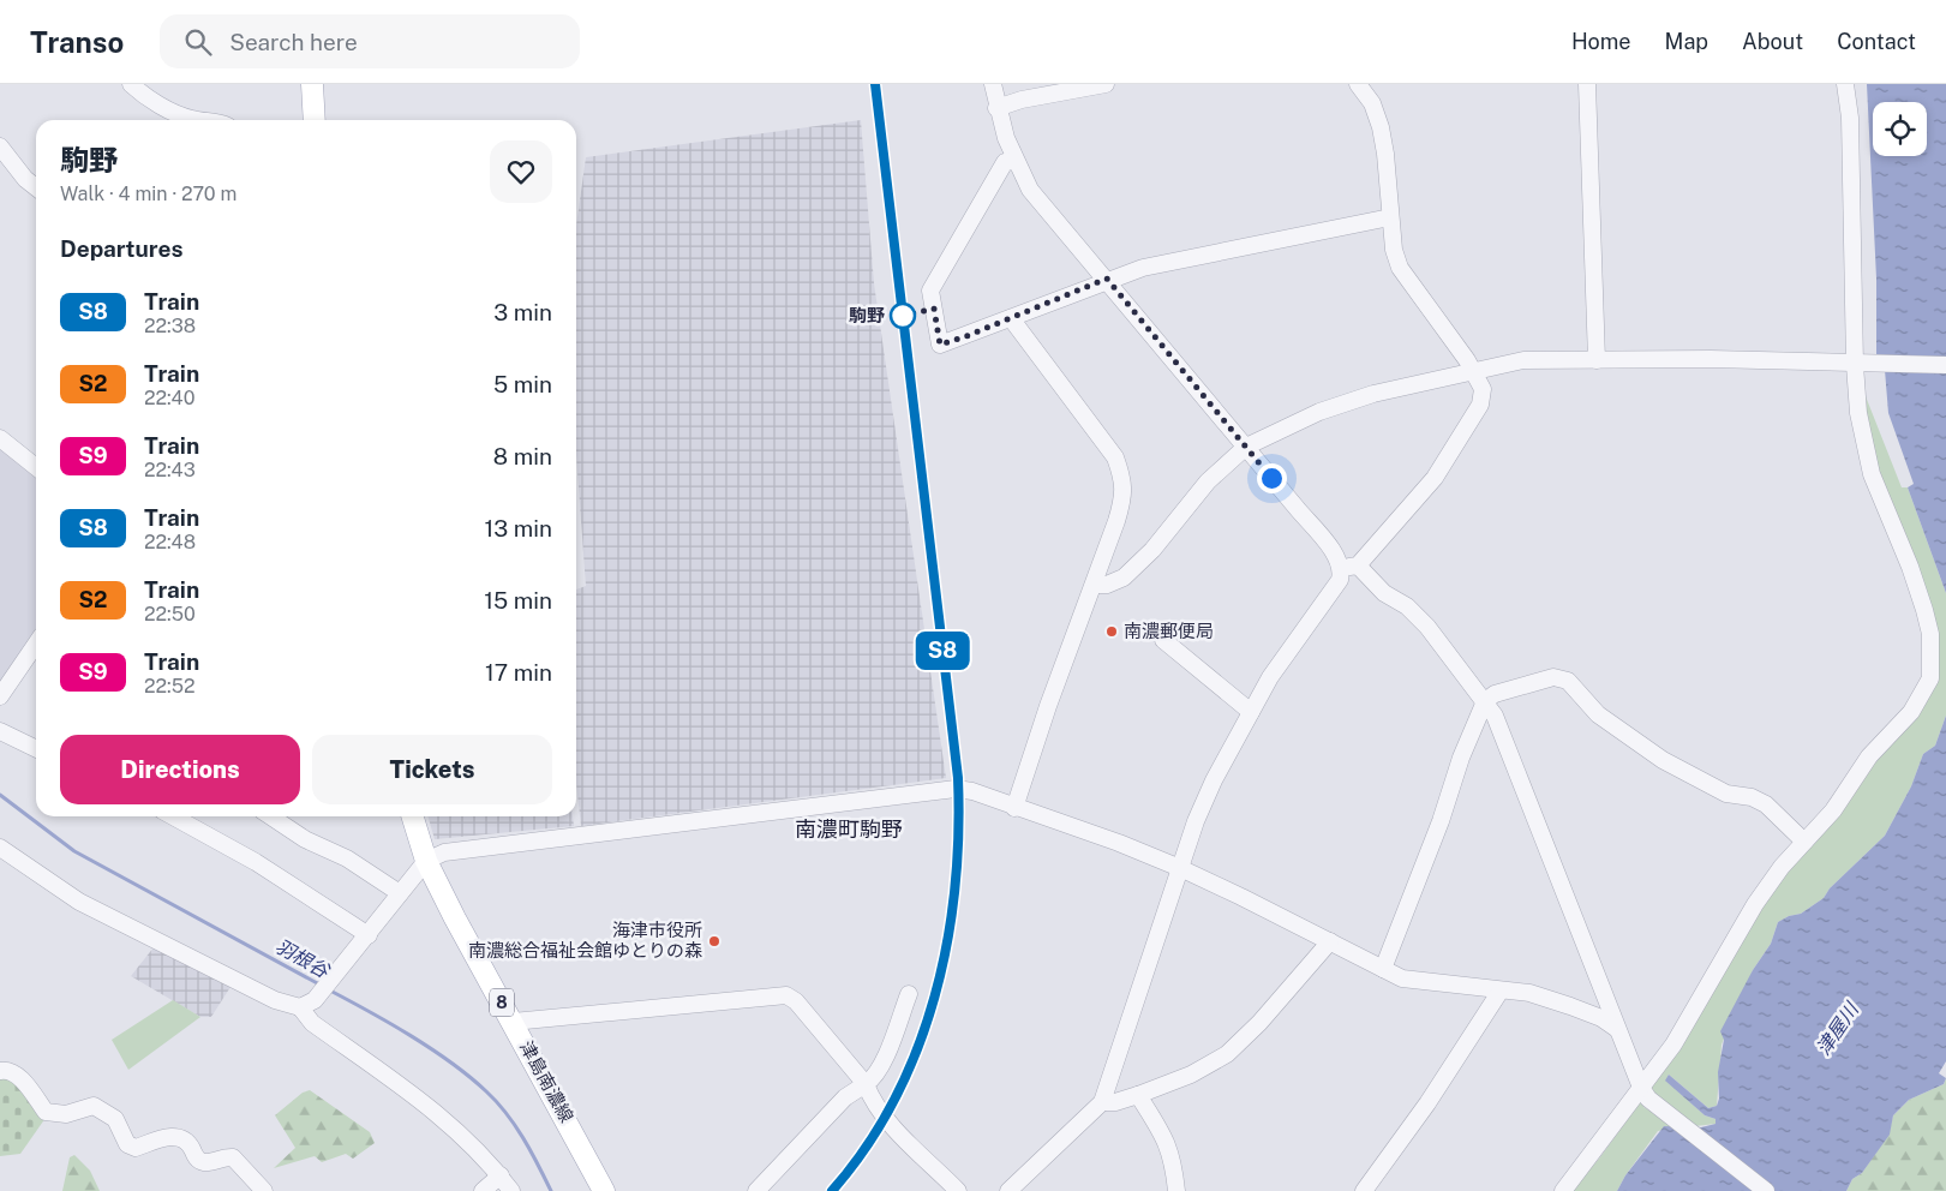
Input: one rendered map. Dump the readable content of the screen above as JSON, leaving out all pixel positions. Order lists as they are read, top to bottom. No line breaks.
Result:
{"streets":{"main road":["8","津島南濃線"]},"districts":["南濃町駒野"],"water":["羽根谷","津屋川"],"places":["駒野","南濃郵便局","海津市役所 南濃総合福祉会館ゆとりの森"],"page":{"header":"Transo","search":"Search here","nav":["Home","Map","About","Contact"],"on_map":"S8","heading":[["駒野","Walk · 4 min · 270 m"],"Departures"],"list":[{"mark":"S8","name":"Train","note":"22:38","value":"3 min"},{"mark":"S2","name":"Train","note":"22:40","value":"5 min"},{"mark":"S9","name":"Train","note":"22:43","value":"8 min"},{"mark":"S8","name":"Train","note":"22:48","value":"13 min"},{"mark":"S2","name":"Train","note":"22:50","value":"15 min"},{"mark":"S9","name":"Train","note":"22:52","value":"17 min"}],"buttons":["Directions","Tickets"]}}
